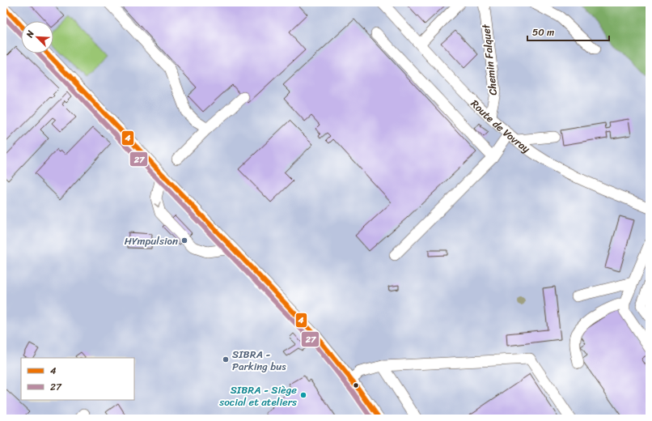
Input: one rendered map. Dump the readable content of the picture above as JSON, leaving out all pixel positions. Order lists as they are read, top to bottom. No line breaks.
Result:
{"streets":{"street":["Chemin Falquet","Route de Vovray"]},"crossings":[["Chemin Falquet","Route de Vovray"]],"places":["HYmpulsion","SIBRA - Parking bus","SIBRA - Siège social et ateliers"],"lines":["transit line 4","transit line 27"],"legend":["4","27"],"scale_bar":"50 m","north":"top left"}
